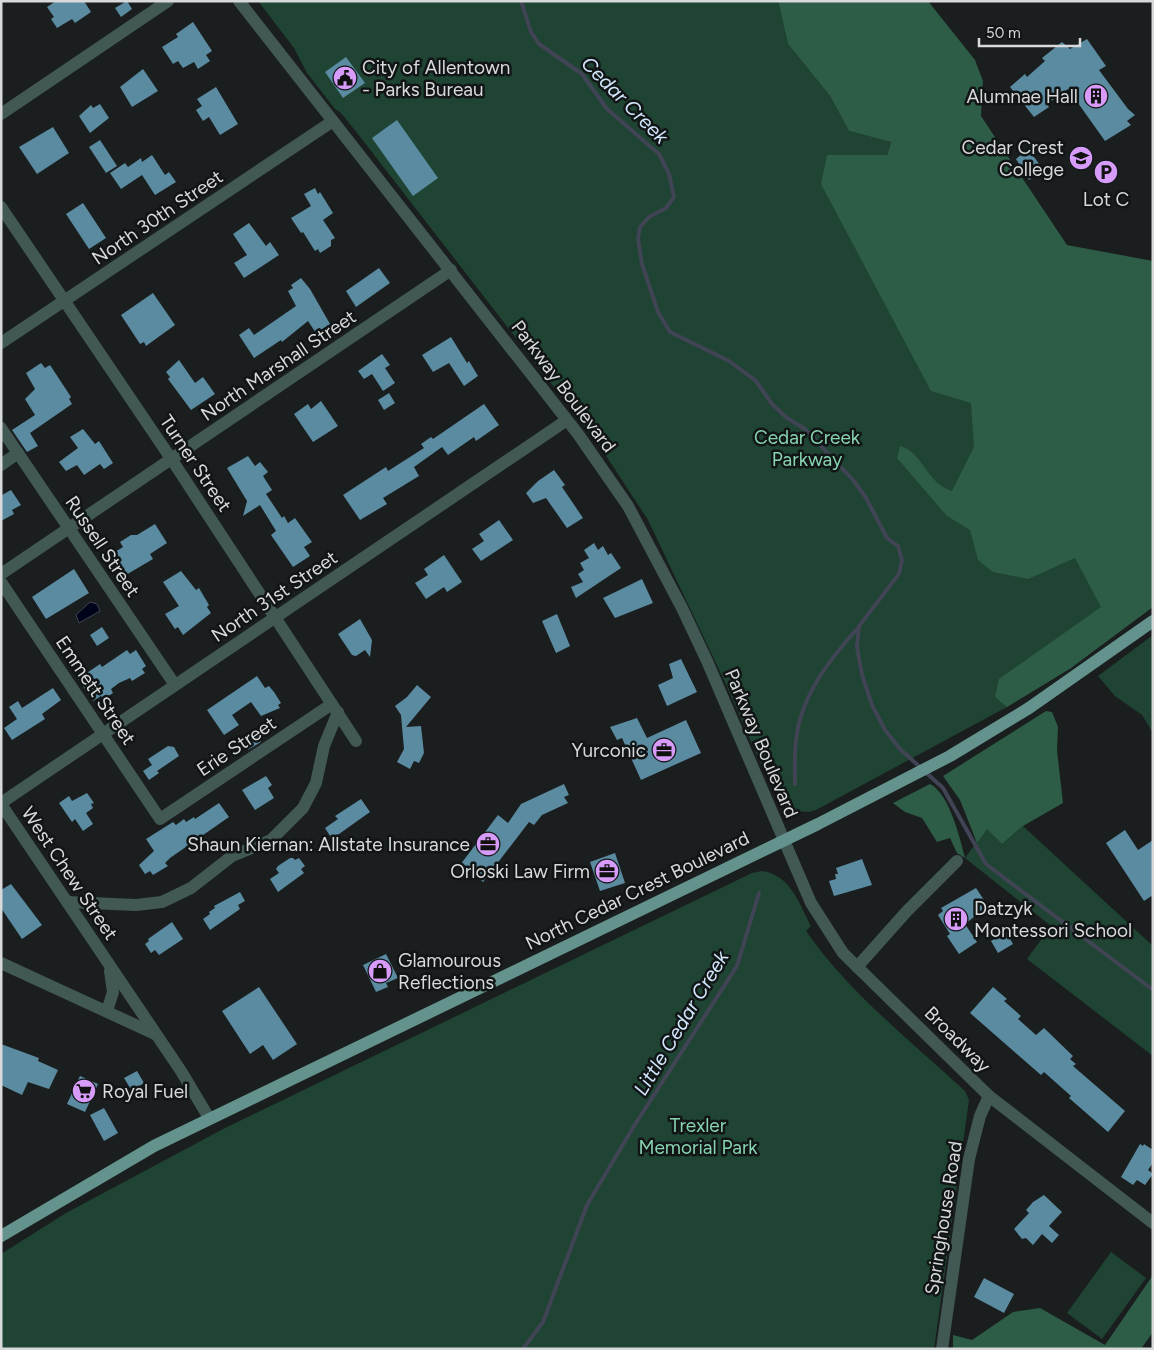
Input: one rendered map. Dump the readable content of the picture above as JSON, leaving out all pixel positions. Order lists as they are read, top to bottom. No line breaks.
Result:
{"streets":{"main road":["North Cedar Crest Boulevard"],"street":["North 30th Street","North Marshall Street","Parkway Boulevard","Turner Street","Russell Street","North 31st Street","Emmett Street","Erie Street","West Chew Street","Broadway","Springhouse Road"]},"crossings":[["North 30th Street","Parkway Boulevard"],["North 30th Street","Turner Street"],["North Marshall Street","Parkway Boulevard"],["North Marshall Street","Turner Street"],["North Marshall Street","Russell Street"],["Parkway Boulevard","North 31st Street"],["Parkway Boulevard","North Cedar Crest Boulevard"],["Parkway Boulevard","Broadway"],["Turner Street","North 31st Street"],["Turner Street","Erie Street"],["Russell Street","North 31st Street"],["North 31st Street","Emmett Street"],["North 31st Street","West Chew Street"],["Emmett Street","Erie Street"],["West Chew Street","North Cedar Crest Boulevard"],["North Cedar Crest Boulevard","Broadway"],["Broadway","Springhouse Road"]],"water":["Cedar Creek","Little Cedar Creek"],"parks":["Cedar Creek Parkway","Trexler Memorial Park"],"places":{"public building":["City of Allentown - Parks Bureau"],"building":["Alumnae Hall","Datzyk Montessori School"],"school or university":["Cedar Crest College"],"parking":["Lot C"],"office":["Yurconic","Shaun Kiernan: Allstate Insurance","Orloski Law Firm"],"shop":["Glamourous Reflections"],"supermarket":["Royal Fuel"]},"scale_bar":"50 m"}
